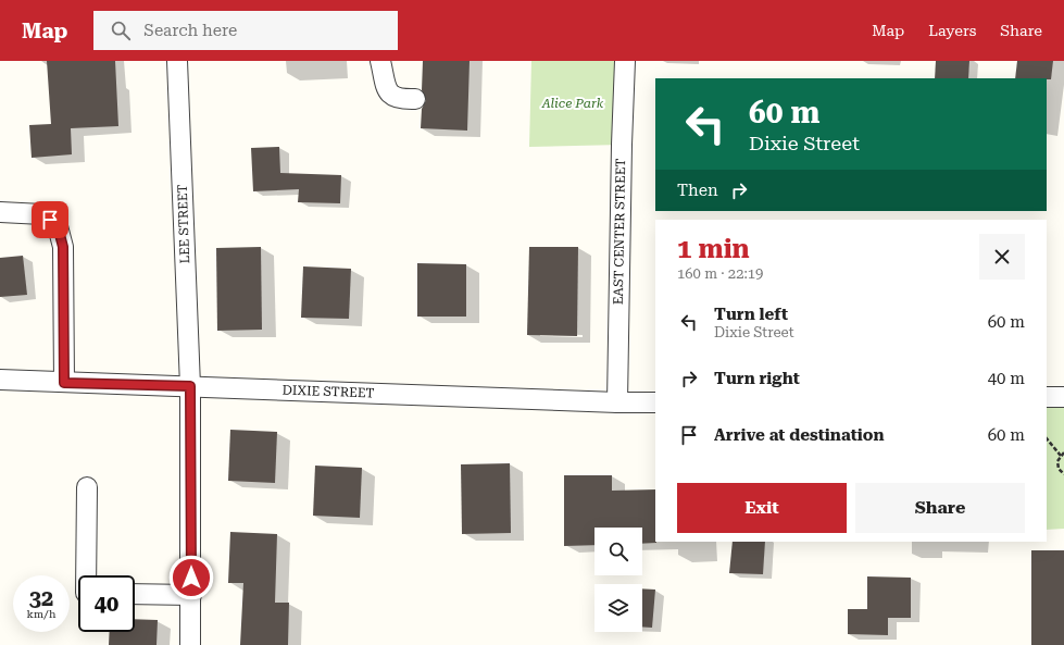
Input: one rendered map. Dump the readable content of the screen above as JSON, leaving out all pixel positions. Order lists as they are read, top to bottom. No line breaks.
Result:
{"streets":{"street":["LEE STREET","EAST CENTER STREET","DIXIE STREET"]},"crossings":[["LEE STREET","DIXIE STREET"],["EAST CENTER STREET","DIXIE STREET"]],"parks":["Alice Park"],"page":{"header":"Map","search":"Search here","nav":["Map","Layers","Share"],"turn":["60 m","Dixie Street"],"then":"Then","heading":["1 min","160 m · 22:19"],"list":[{"name":"Turn left","note":"Dixie Street","value":"60 m"},{"name":"Turn right","value":"40 m"},{"name":"Arrive at destination","value":"60 m"}],"buttons":["Exit","Share"],"speed":"32 km/h","limit":"40"}}
